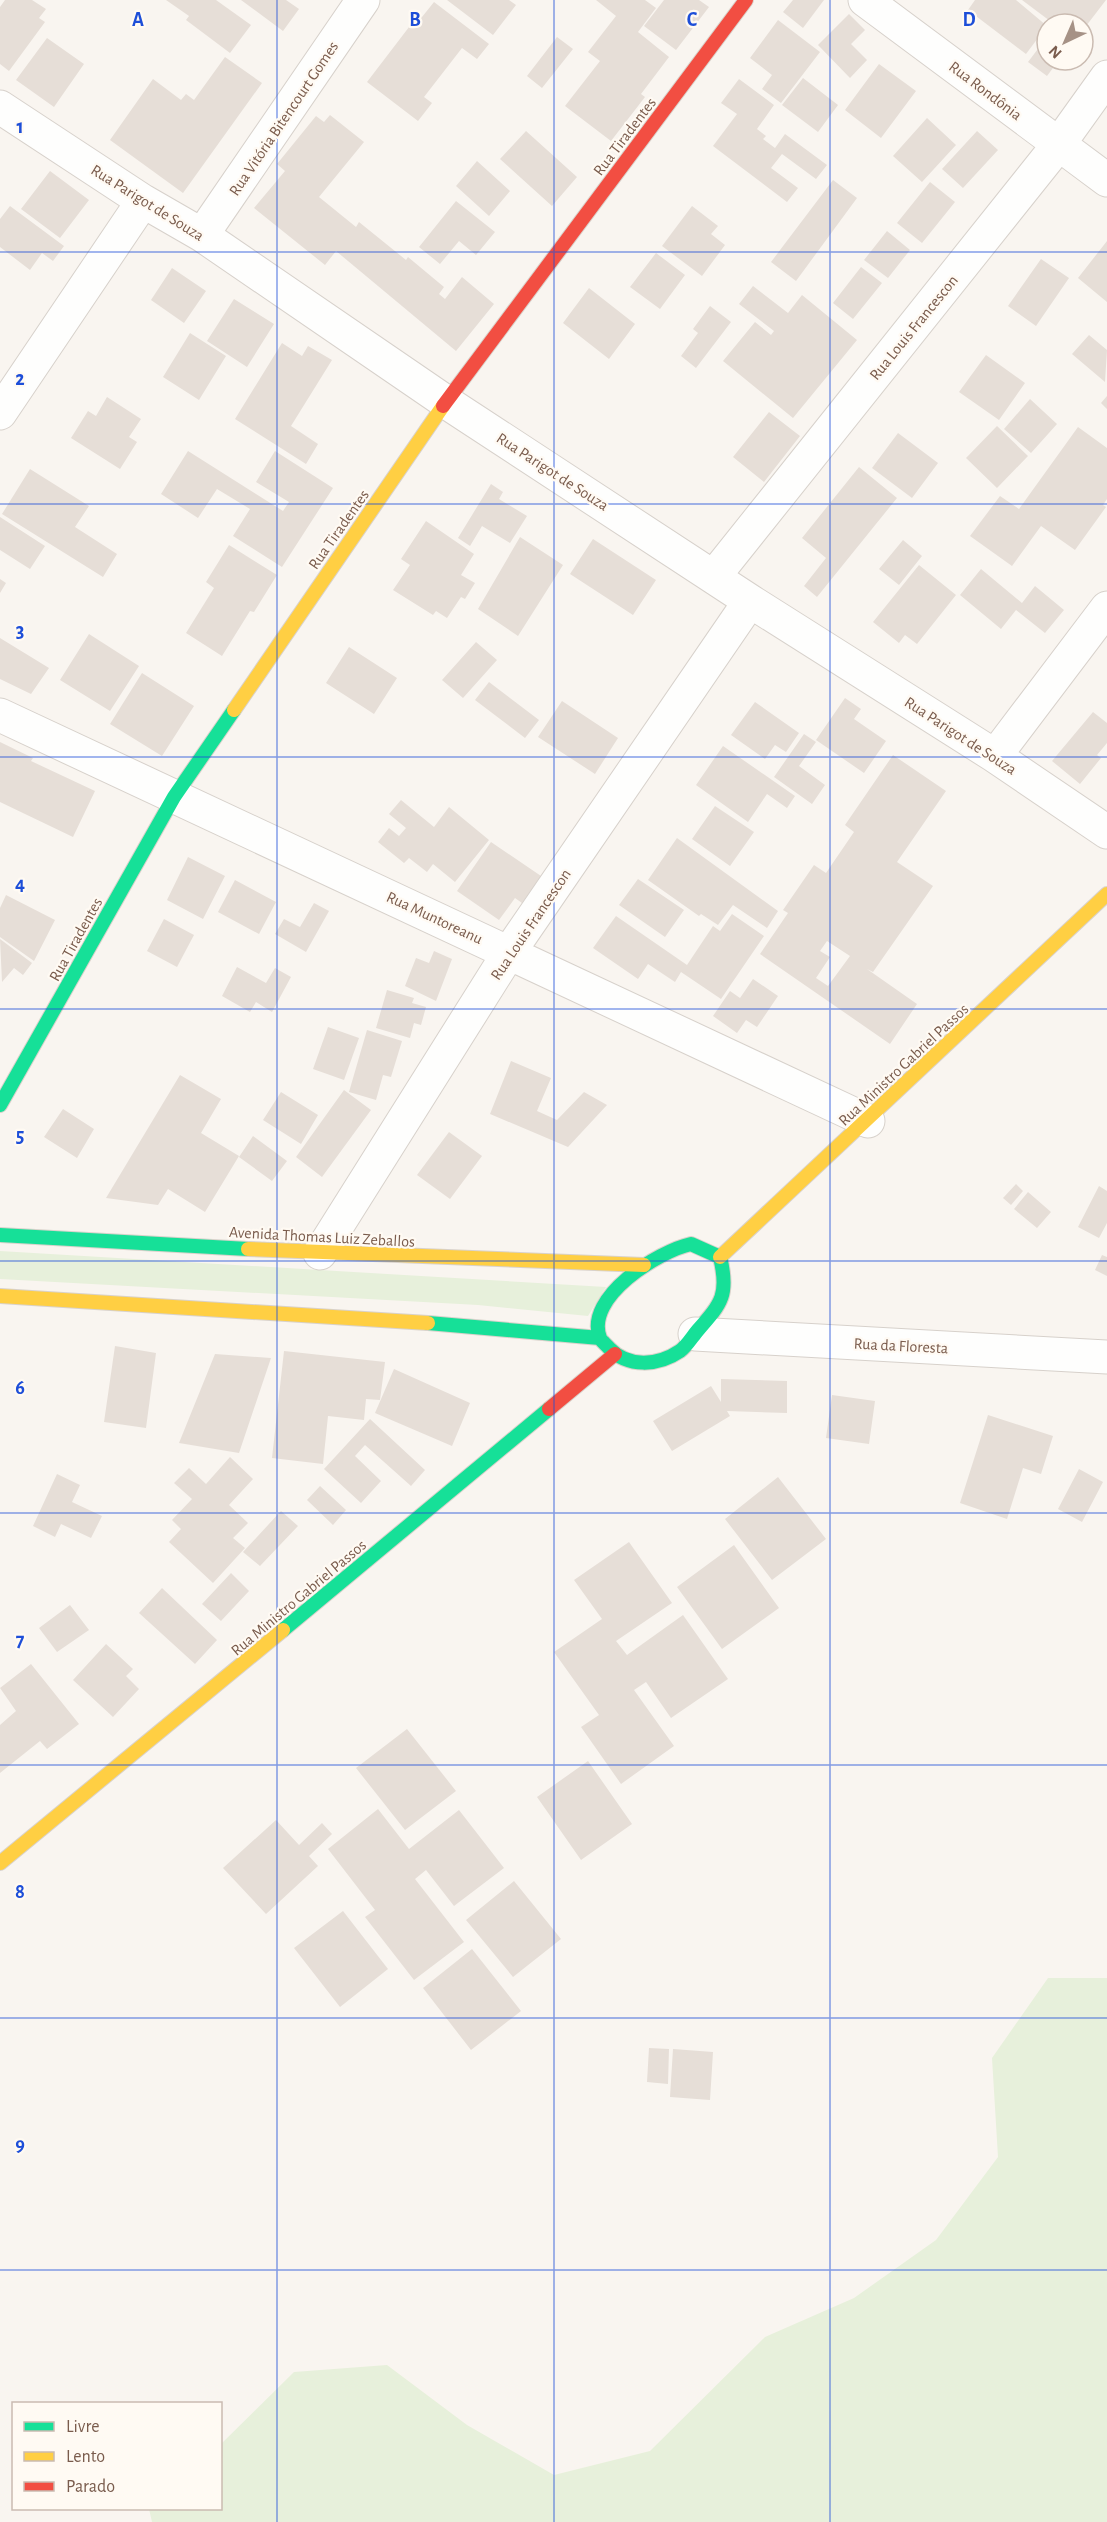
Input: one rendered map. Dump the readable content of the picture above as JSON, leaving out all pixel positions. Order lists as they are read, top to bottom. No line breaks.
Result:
{"streets":{"main road":["Rua Tiradentes","Rua Ministro Gabriel Passos","Avenida Thomas Luiz Zeballos"],"street":["Rua Rondônia","Rua Vitória Bitencourt Gomes","Rua Parigot de Souza","Rua Louis Francescon","Rua Muntoreanu","Rua da Floresta"]},"crossings":[["Rua Rondônia","Rua Louis Francescon"],["Rua Vitória Bitencourt Gomes","Rua Parigot de Souza"],["Rua Tiradentes","Rua Parigot de Souza"],["Rua Tiradentes","Rua Muntoreanu"],["Rua Parigot de Souza","Rua Louis Francescon"],["Rua Louis Francescon","Rua Muntoreanu"],["Rua Louis Francescon","Avenida Thomas Luiz Zeballos"],["Rua Muntoreanu","Rua Ministro Gabriel Passos"],["Rua Ministro Gabriel Passos","Avenida Thomas Luiz Zeballos"],["Rua Ministro Gabriel Passos","Rua da Floresta"],["Avenida Thomas Luiz Zeballos","Rua da Floresta"]],"legend":["Livre","Lento","Parado"],"north":"bottom left","grid":{"columns":["A","B","C","D"],"rows":["1","2","3","4","5","6","7","8","9"]}}
